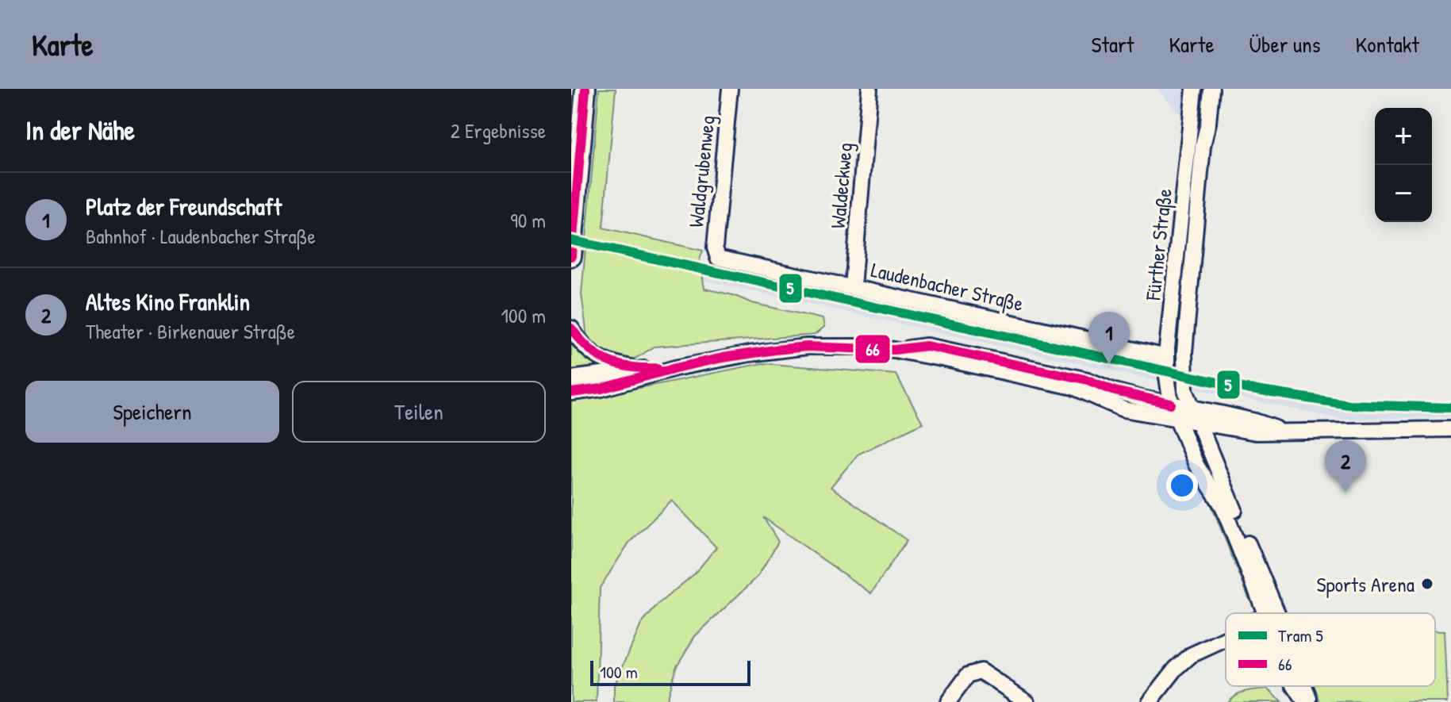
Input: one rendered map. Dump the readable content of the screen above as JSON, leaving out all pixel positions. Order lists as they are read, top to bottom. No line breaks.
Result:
{"streets":{"street":["Waldgrubenweg","Waldeckweg","Fürther Straße","Laudenbacher Straße"]},"crossings":[["Waldgrubenweg","Laudenbacher Straße"],["Waldeckweg","Laudenbacher Straße"],["Fürther Straße","Laudenbacher Straße"]],"places":["Sports Arena"],"lines":["transit line 66","tram line 5"],"legend":["Tram 5","66"],"scale_bar":"100 m","page":{"header":"Karte","nav":["Start","Karte","Über uns","Kontakt"],"heading":["In der Nähe","2 Ergebnisse"],"map_buttons":["+","−"],"list":[{"mark":"1","name":"Platz der Freundschaft","note":"Bahnhof · Laudenbacher Straße","value":"90 m"},{"mark":"2","name":"Altes Kino Franklin","note":"Theater · Birkenauer Straße","value":"100 m"}],"pins":["1","2"],"buttons":["Speichern","Teilen"],"scale":"100 m"}}
